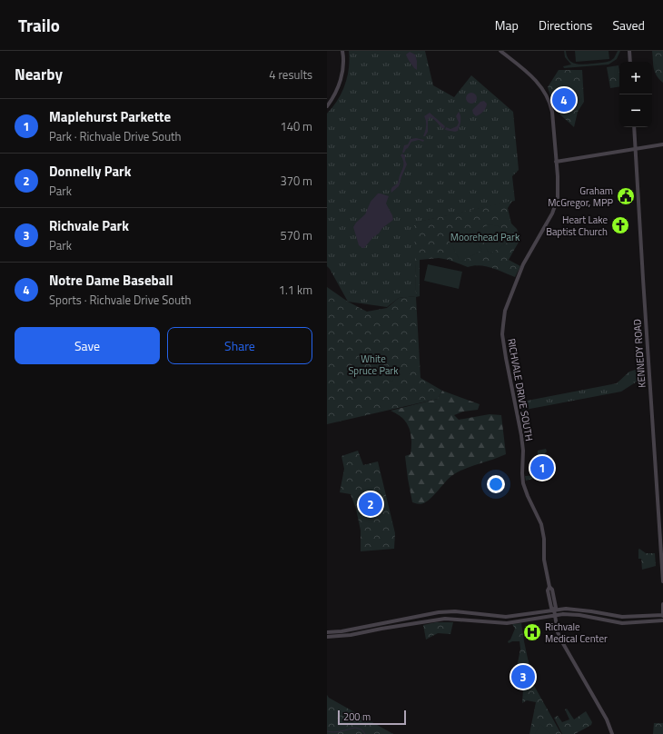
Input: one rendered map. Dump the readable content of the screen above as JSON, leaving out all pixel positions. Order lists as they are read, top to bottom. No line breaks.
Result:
{"streets":{"main road":["KENNEDY ROAD","RICHVALE DRIVE SOUTH"]},"parks":["Moorehead Park","White Spruce Park"],"places":{"public building":["Graham McGregor, MPP"],"church":["Heart Lake Baptist Church"],"hospital":["Richvale Medical Center"]},"scale_bar":"200 m","page":{"header":"Trailo","nav":["Map","Directions","Saved"],"heading":["Nearby","4 results"],"map_buttons":["+","−"],"pins":["4","1","2","3"],"list":[{"mark":"1","name":"Maplehurst Parkette","note":"Park · Richvale Drive South","value":"140 m"},{"mark":"2","name":"Donnelly Park","note":"Park","value":"370 m"},{"mark":"3","name":"Richvale Park","note":"Park","value":"570 m"},{"mark":"4","name":"Notre Dame Baseball","note":"Sports · Richvale Drive South","value":"1.1 km"}],"buttons":["Save","Share"],"scale":"200 m"}}
